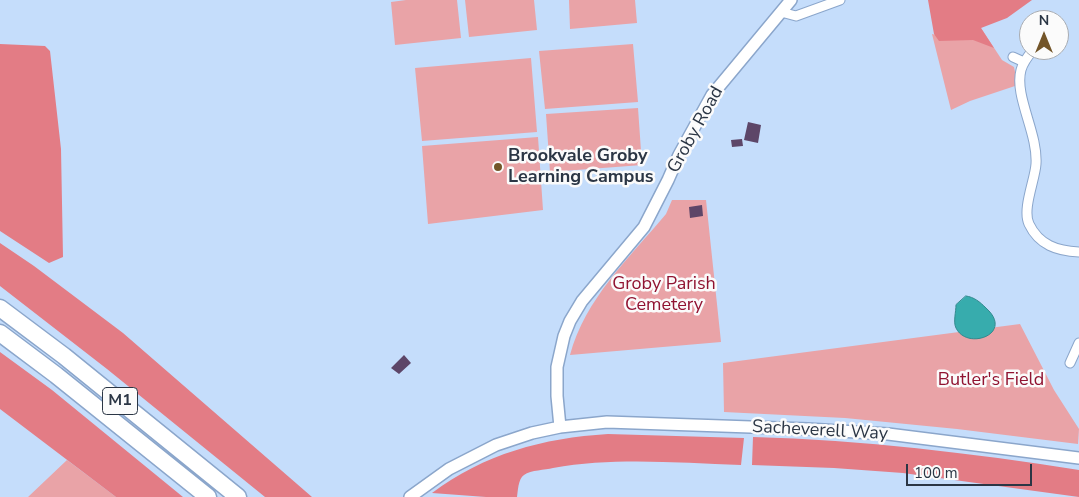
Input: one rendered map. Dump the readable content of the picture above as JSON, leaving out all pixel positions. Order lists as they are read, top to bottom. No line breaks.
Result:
{"streets":{"highway":["M1"],"street":["Groby Road","Sacheverell Way"]},"crossings":[["Groby Road","Sacheverell Way"]],"parks":["Groby Parish Cemetery","Butler's Field"],"places":["Brookvale Groby Learning Campus"],"scale_bar":"100 m","north":"top"}
